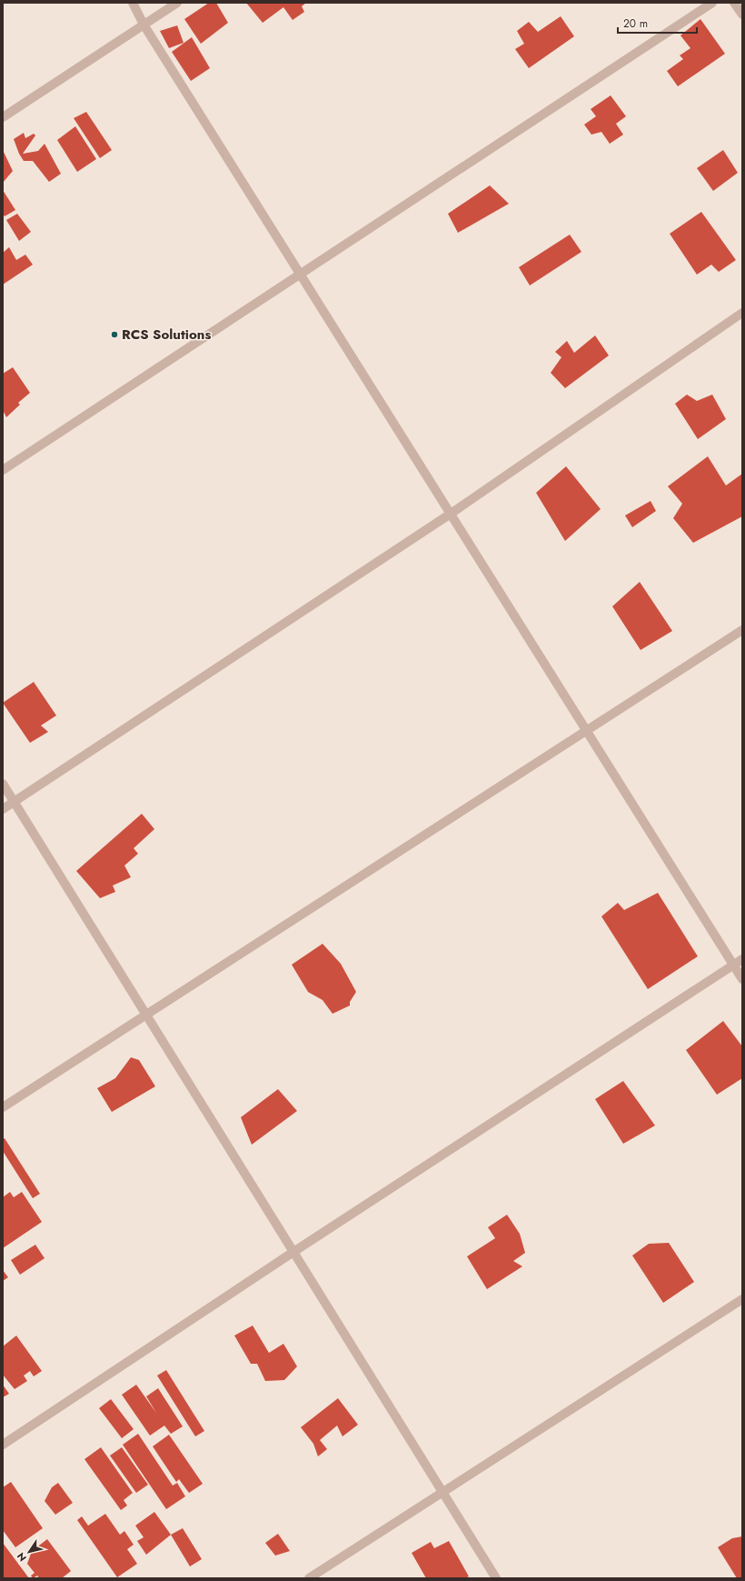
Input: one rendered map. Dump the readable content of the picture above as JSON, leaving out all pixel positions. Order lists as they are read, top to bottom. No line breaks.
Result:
{"places":["RCS Solutions"],"scale_bar":"20 m","north":"bottom left"}
